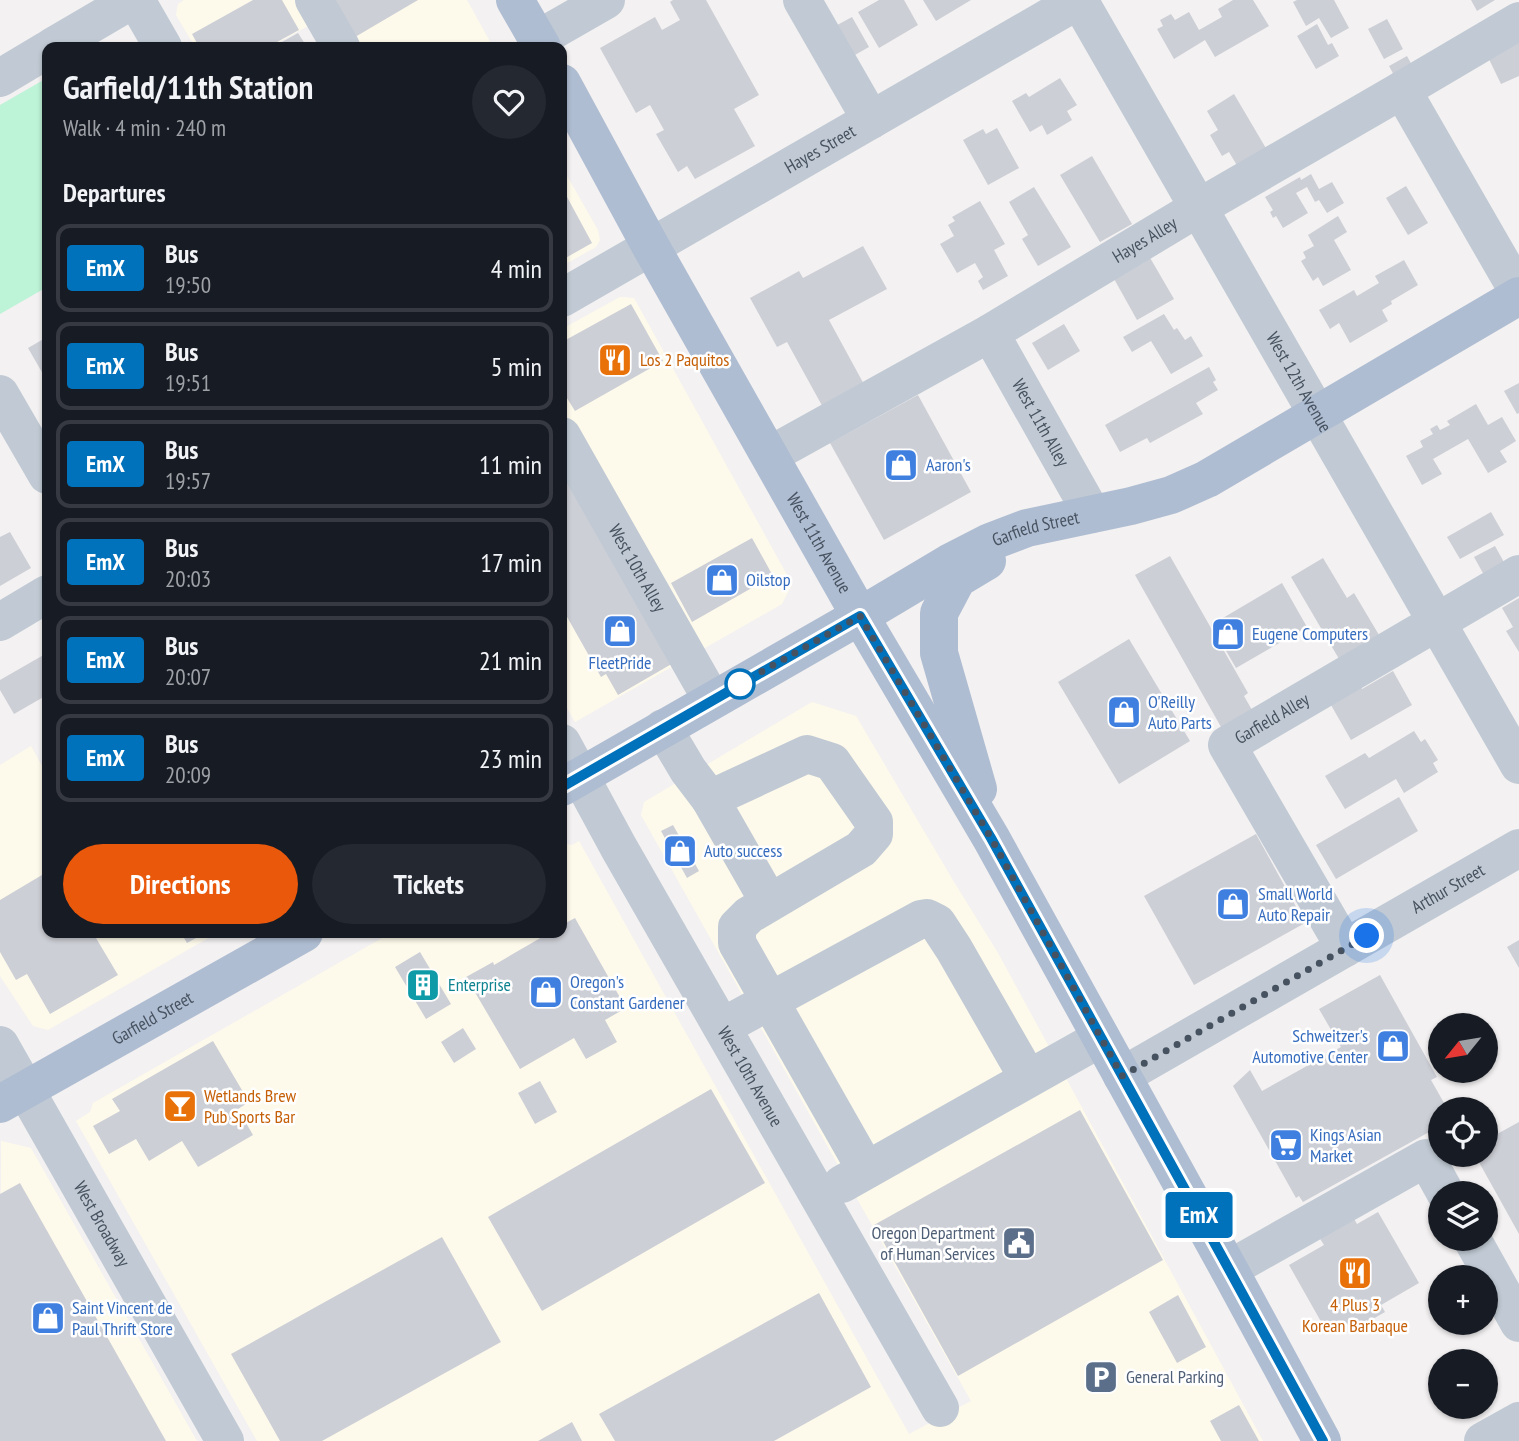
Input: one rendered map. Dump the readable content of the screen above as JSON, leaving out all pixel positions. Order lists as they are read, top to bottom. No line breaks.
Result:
{"streets":{"main road":["Garfield Street","West 11th Avenue"],"street":["Hayes Street","Hayes Alley","West 12th Avenue","West 11th Alley","West 10th Alley","Garfield Alley","Arthur Street","West 10th Avenue","West Broadway"]},"crossings":[["Hayes Street","West 12th Avenue"],["Hayes Street","West 11th Avenue"],["Hayes Alley","West 12th Avenue"],["Hayes Alley","West 11th Alley"],["Hayes Alley","West 11th Avenue"],["West 12th Avenue","Garfield Street"],["West 12th Avenue","Garfield Alley"],["West 11th Alley","Garfield Street"],["Garfield Street","West 11th Avenue"],["Garfield Street","West 10th Alley"],["Garfield Street","West 10th Avenue"],["Garfield Street","West Broadway"],["West 11th Avenue","Arthur Street"],["Garfield Alley","Arthur Street"]],"places":{"restaurant":["Los 2 Paquitos","4 Plus 3 Korean Barbaque"],"shop":["Aaron's","Oilstop","FleetPride","Eugene Computers","O'Reilly Auto Parts","Auto success","Small World Auto Repair","Oregon's Constant Gardener","Schweitzer's Automotive Center","Saint Vincent de Paul Thrift Store"],"building":["Enterprise"],"bar":["Wetlands Brew Pub Sports Bar"],"supermarket":["Kings Asian Market"],"public building":["Oregon Department of Human Services"],"parking":["General Parking"]},"lines":["bus line EmX"],"north":"bottom left","page":{"on_map":"EmX","heading":[["Garfield/11th Station","Walk · 4 min · 240 m"],"Departures"],"list":[{"mark":"EmX","name":"Bus","note":"19:50","value":"4 min"},{"mark":"EmX","name":"Bus","note":"19:51","value":"5 min"},{"mark":"EmX","name":"Bus","note":"19:57","value":"11 min"},{"mark":"EmX","name":"Bus","note":"20:03","value":"17 min"},{"mark":"EmX","name":"Bus","note":"20:07","value":"21 min"},{"mark":"EmX","name":"Bus","note":"20:09","value":"23 min"}],"buttons":["Directions","Tickets"],"map_buttons":["+","−"]}}
